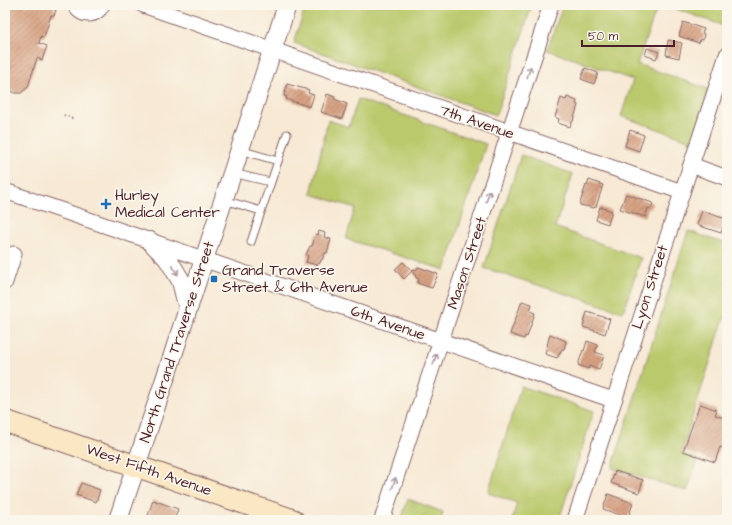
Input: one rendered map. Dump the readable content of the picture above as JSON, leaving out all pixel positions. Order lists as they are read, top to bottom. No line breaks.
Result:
{"streets":{"main road":["West Fifth Avenue"],"street":["7th Avenue","Mason Street","Lyon Street","6th Avenue","North Grand Traverse Street"]},"crossings":[["7th Avenue","Mason Street"],["7th Avenue","Lyon Street"],["7th Avenue","North Grand Traverse Street"],["Mason Street","6th Avenue"],["Lyon Street","6th Avenue"],["6th Avenue","North Grand Traverse Street"],["North Grand Traverse Street","West Fifth Avenue"]],"one_way":["Mason Street"],"places":{"health":["Hurley Medical Center"],"transit":["Grand Traverse Street & 6th Avenue"]},"scale_bar":"50 m"}
